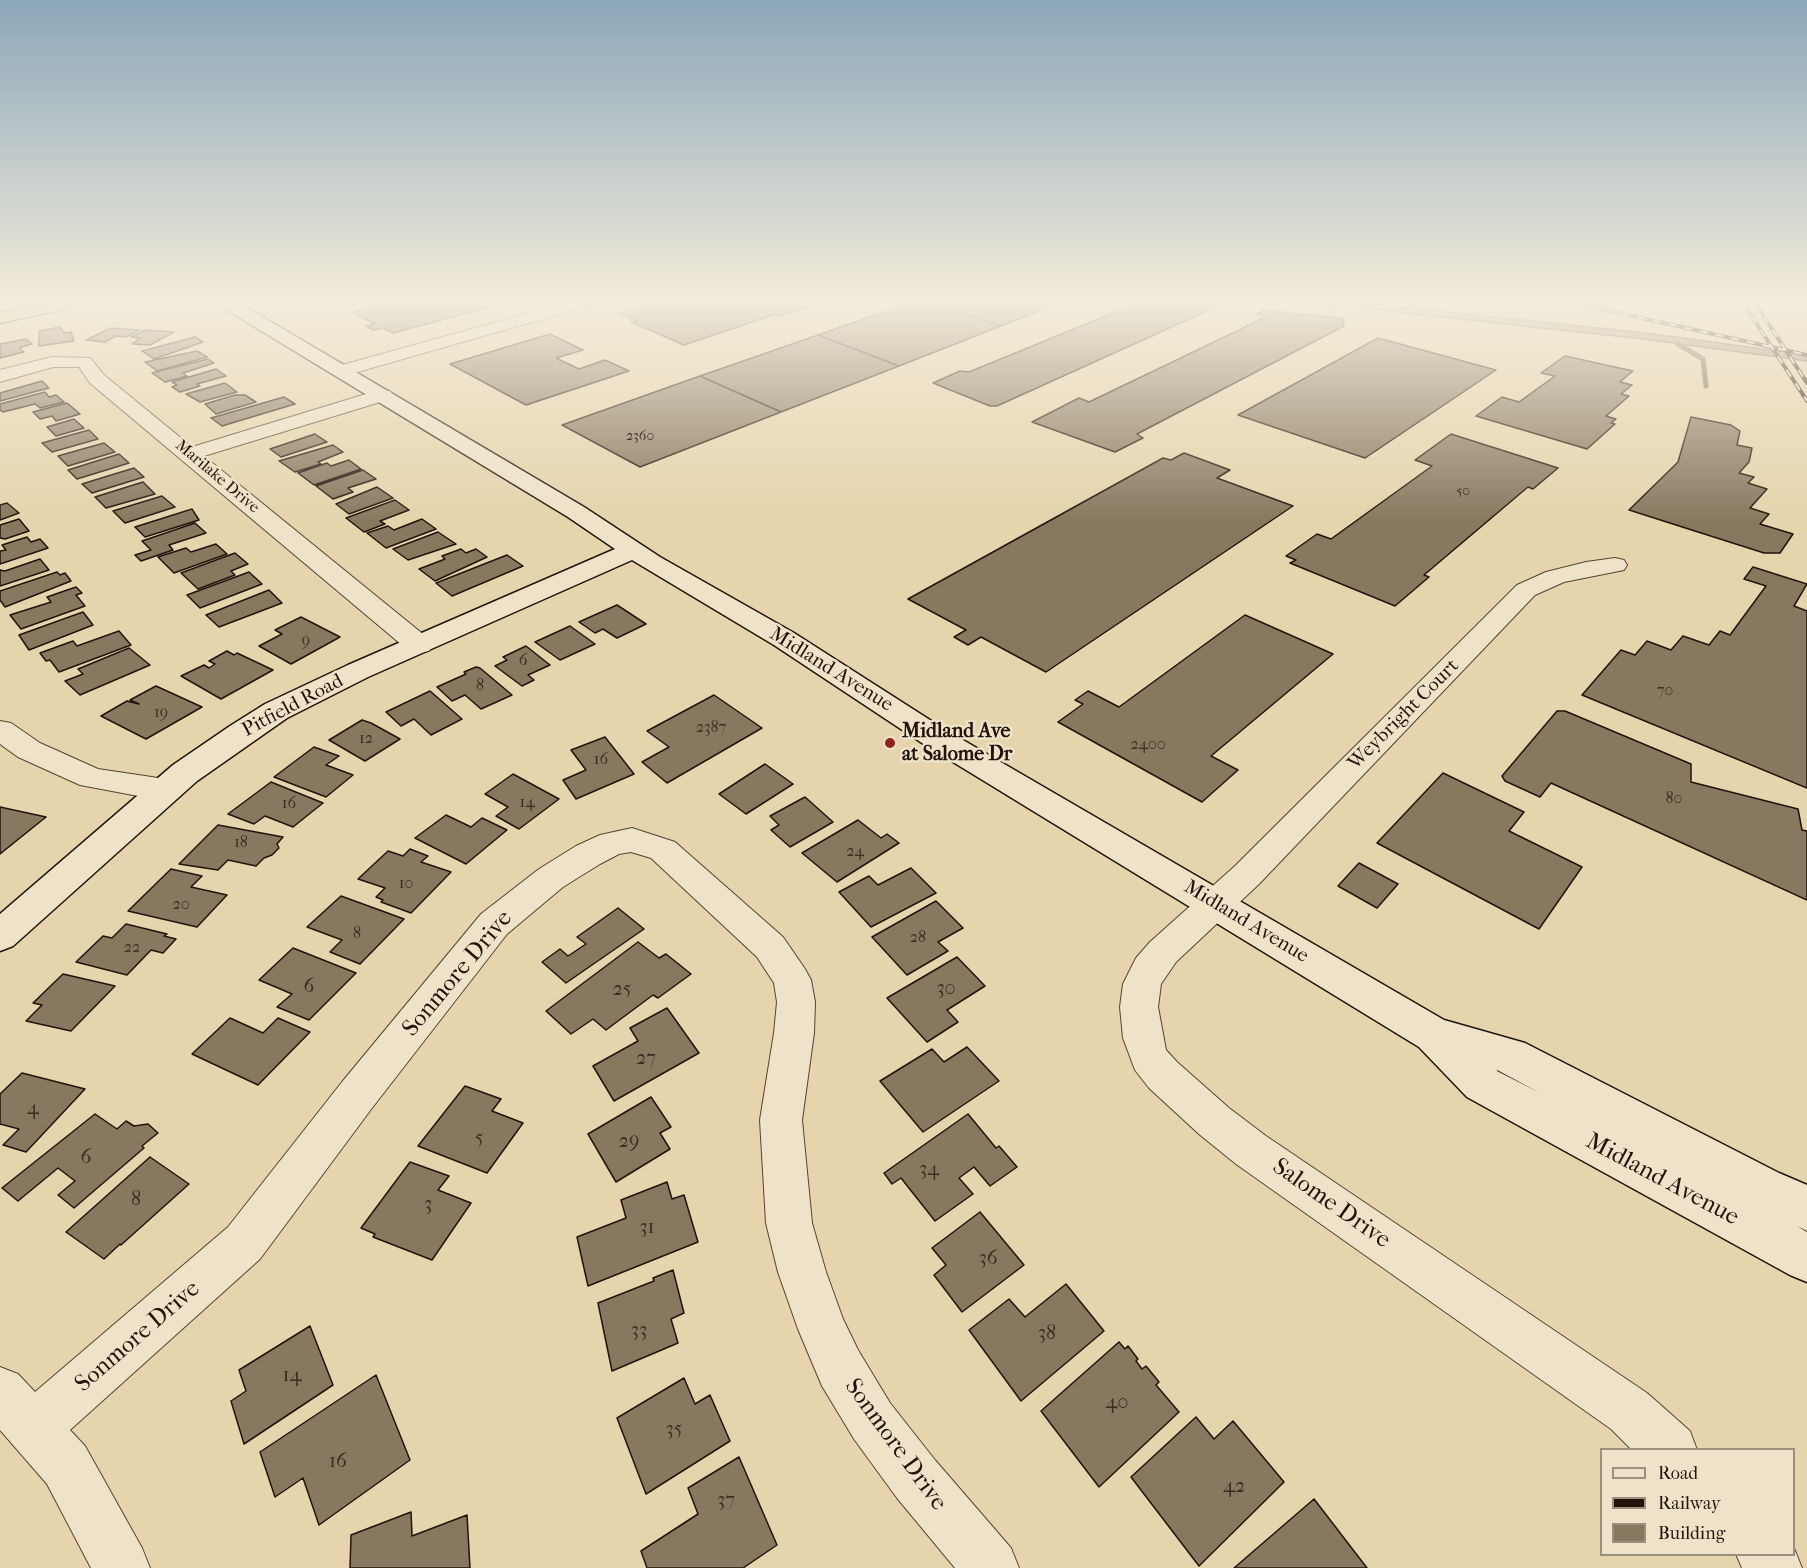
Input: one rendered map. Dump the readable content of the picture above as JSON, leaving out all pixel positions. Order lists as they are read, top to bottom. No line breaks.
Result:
{"streets":{"main road":["Midland Avenue","Pitfield Road"],"street":["Marilake Drive","Weybright Court","Sonmore Drive","Salome Drive"]},"crossings":[["Marilake Drive","Pitfield Road"],["Midland Avenue","Pitfield Road"],["Midland Avenue","Weybright Court"],["Midland Avenue","Salome Drive"],["Weybright Court","Salome Drive"]],"places":["Midland Ave at Salome Dr"],"house_numbers":["2360","50","9","6","8","70","19","2387","12","2400","16","80","14","16","18","24","10","20","8","28","22","6","30","25","27","4","5","29","6","34","8","3","31","36","33","38","14","40","35","16","42","37"],"legend":["Road","Railway","Building"]}
